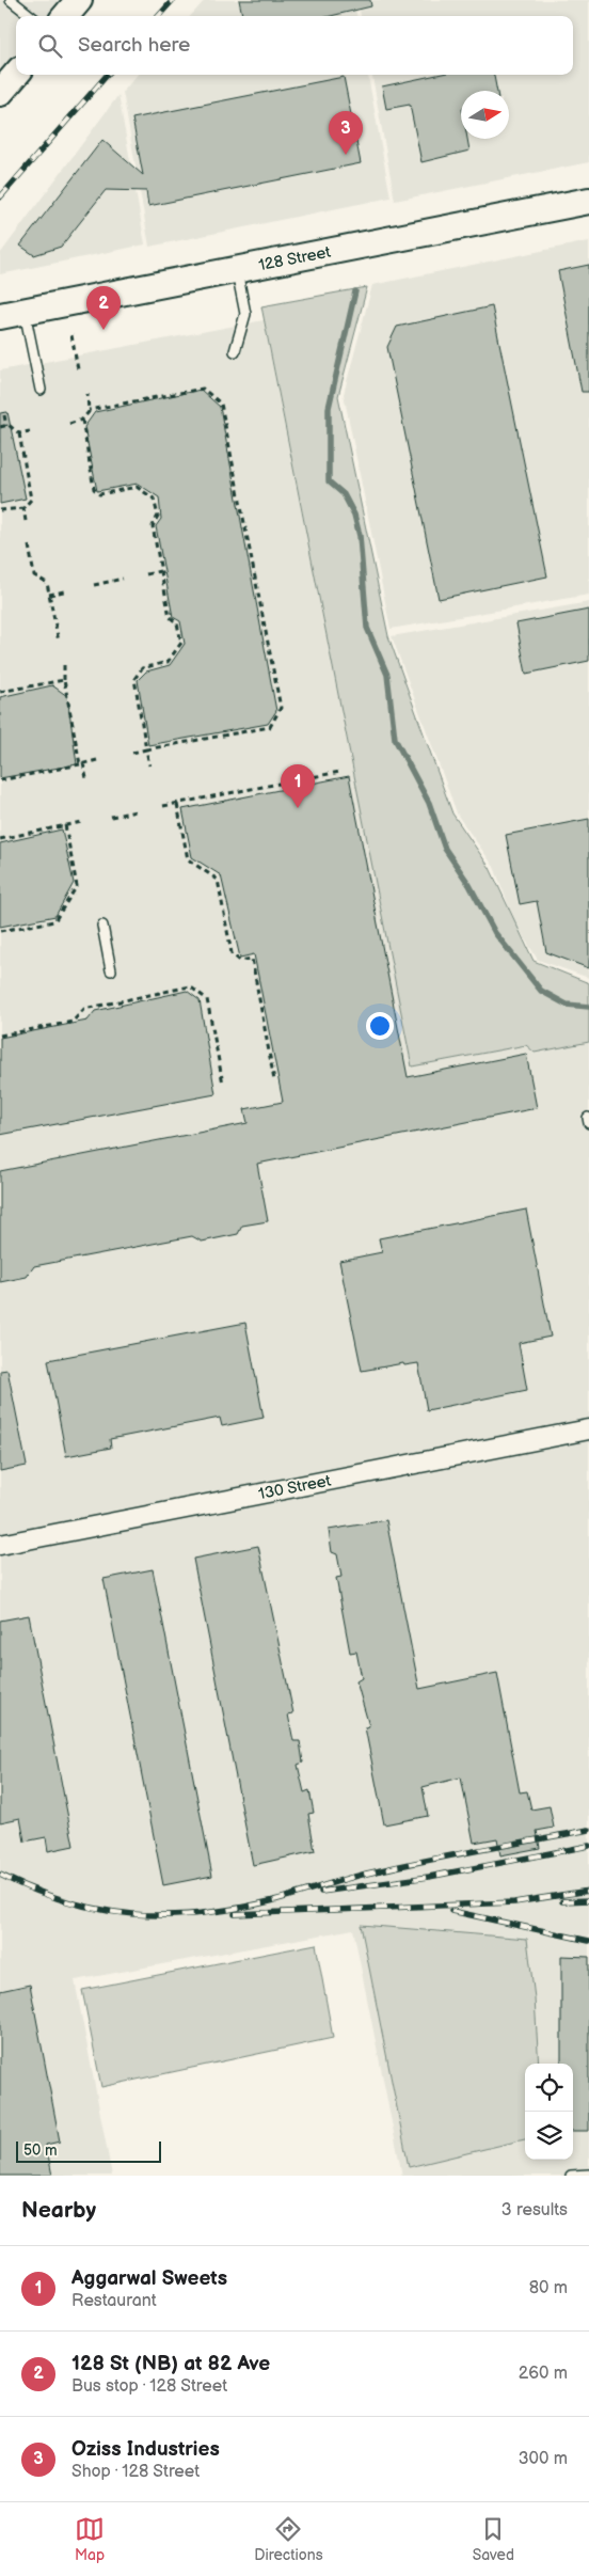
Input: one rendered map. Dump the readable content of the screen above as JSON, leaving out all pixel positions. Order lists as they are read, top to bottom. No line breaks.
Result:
{"streets":{"main road":["128 Street"],"street":["130 Street"]},"scale_bar":"50 m","north":"right","page":{"search":"Search here","pins":["3","2","1"],"scale":"50 m","heading":["Nearby","3 results"],"list":[{"mark":"1","name":"Aggarwal Sweets","note":"Restaurant","value":"80 m"},{"mark":"2","name":"128 St (NB) at 82 Ave","note":"Bus stop · 128 Street","value":"260 m"},{"mark":"3","name":"Oziss Industries","note":"Shop · 128 Street","value":"300 m"}],"nav":["Map","Directions","Saved"]}}
